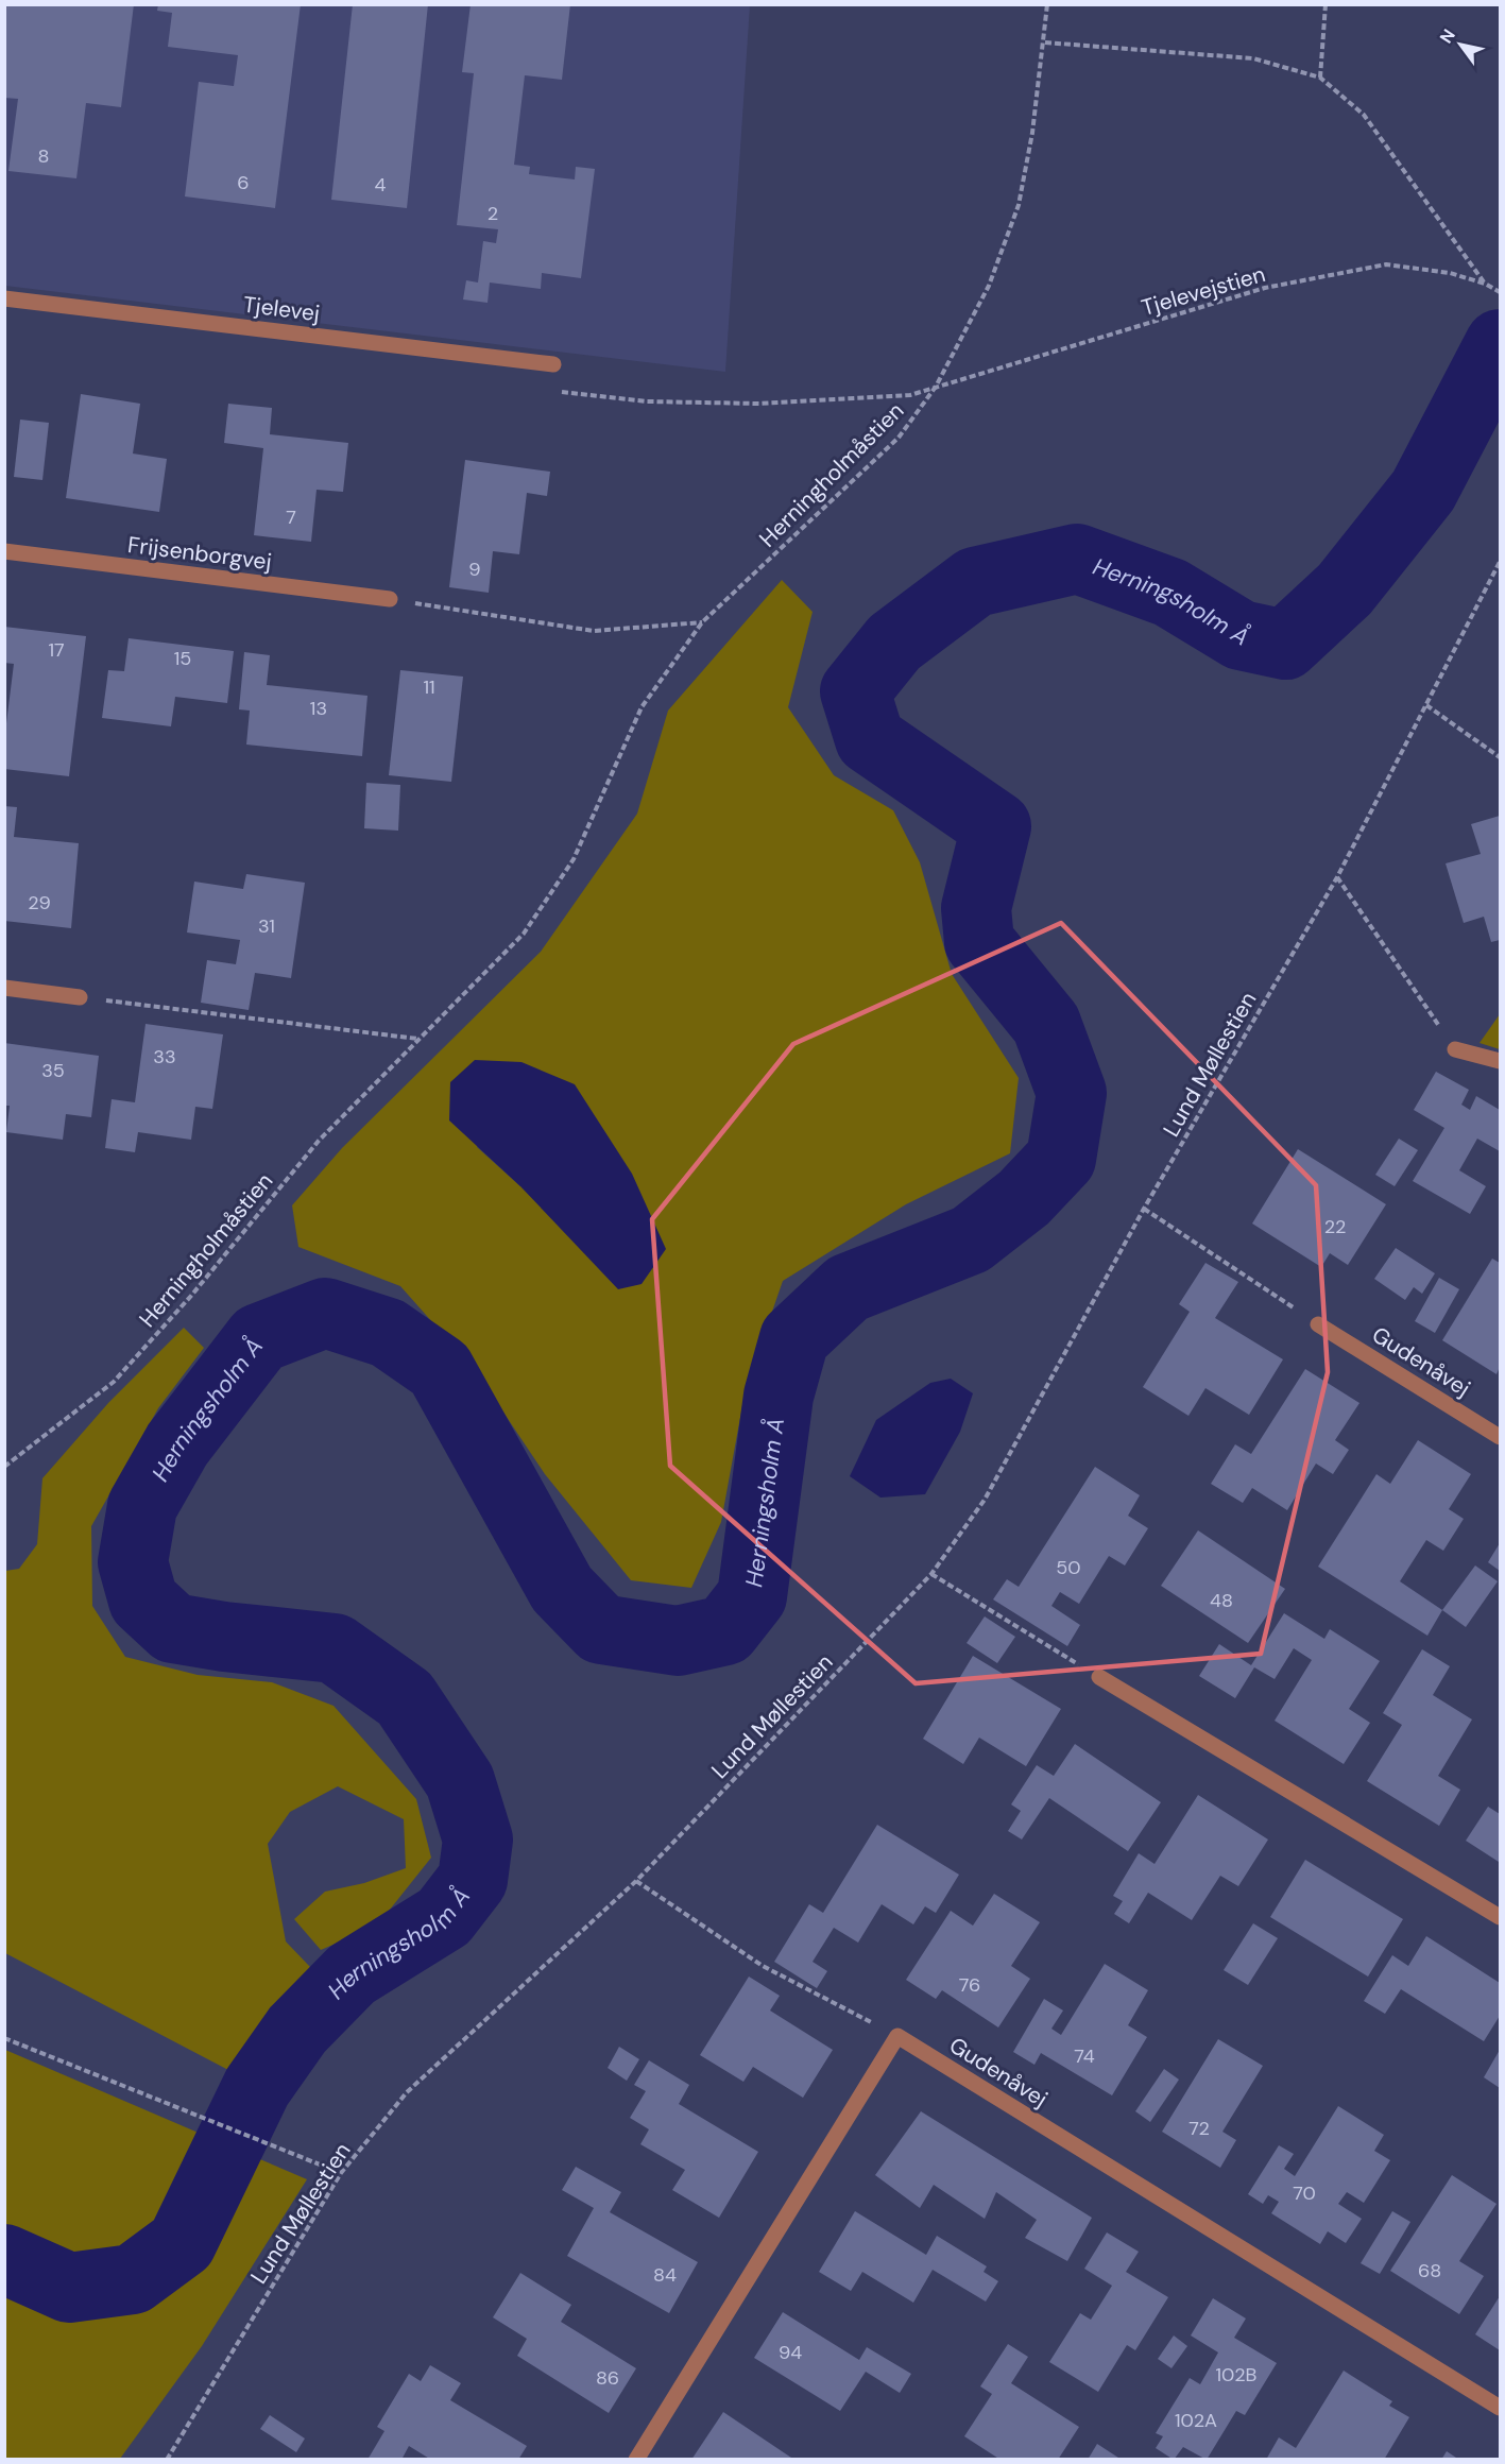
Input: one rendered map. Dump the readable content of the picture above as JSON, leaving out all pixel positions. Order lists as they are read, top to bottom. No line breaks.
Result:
{"streets":{"street":["Tjelevej","Frijsenborgvej","Gudenåvej"],"path":["Tjelevejstien","Herningholmåstien","Lund Møllestien"]},"crossings":[["Tjelevejstien","Herningholmåstien"]],"water":["Herningsholm Å"],"house_numbers":["8","6","4","2","7","9","17","15","11","13","29","31","33","35","22","50","48","76","74","72","70","68","84","94","102B","86","102A"],"north":"top left"}
